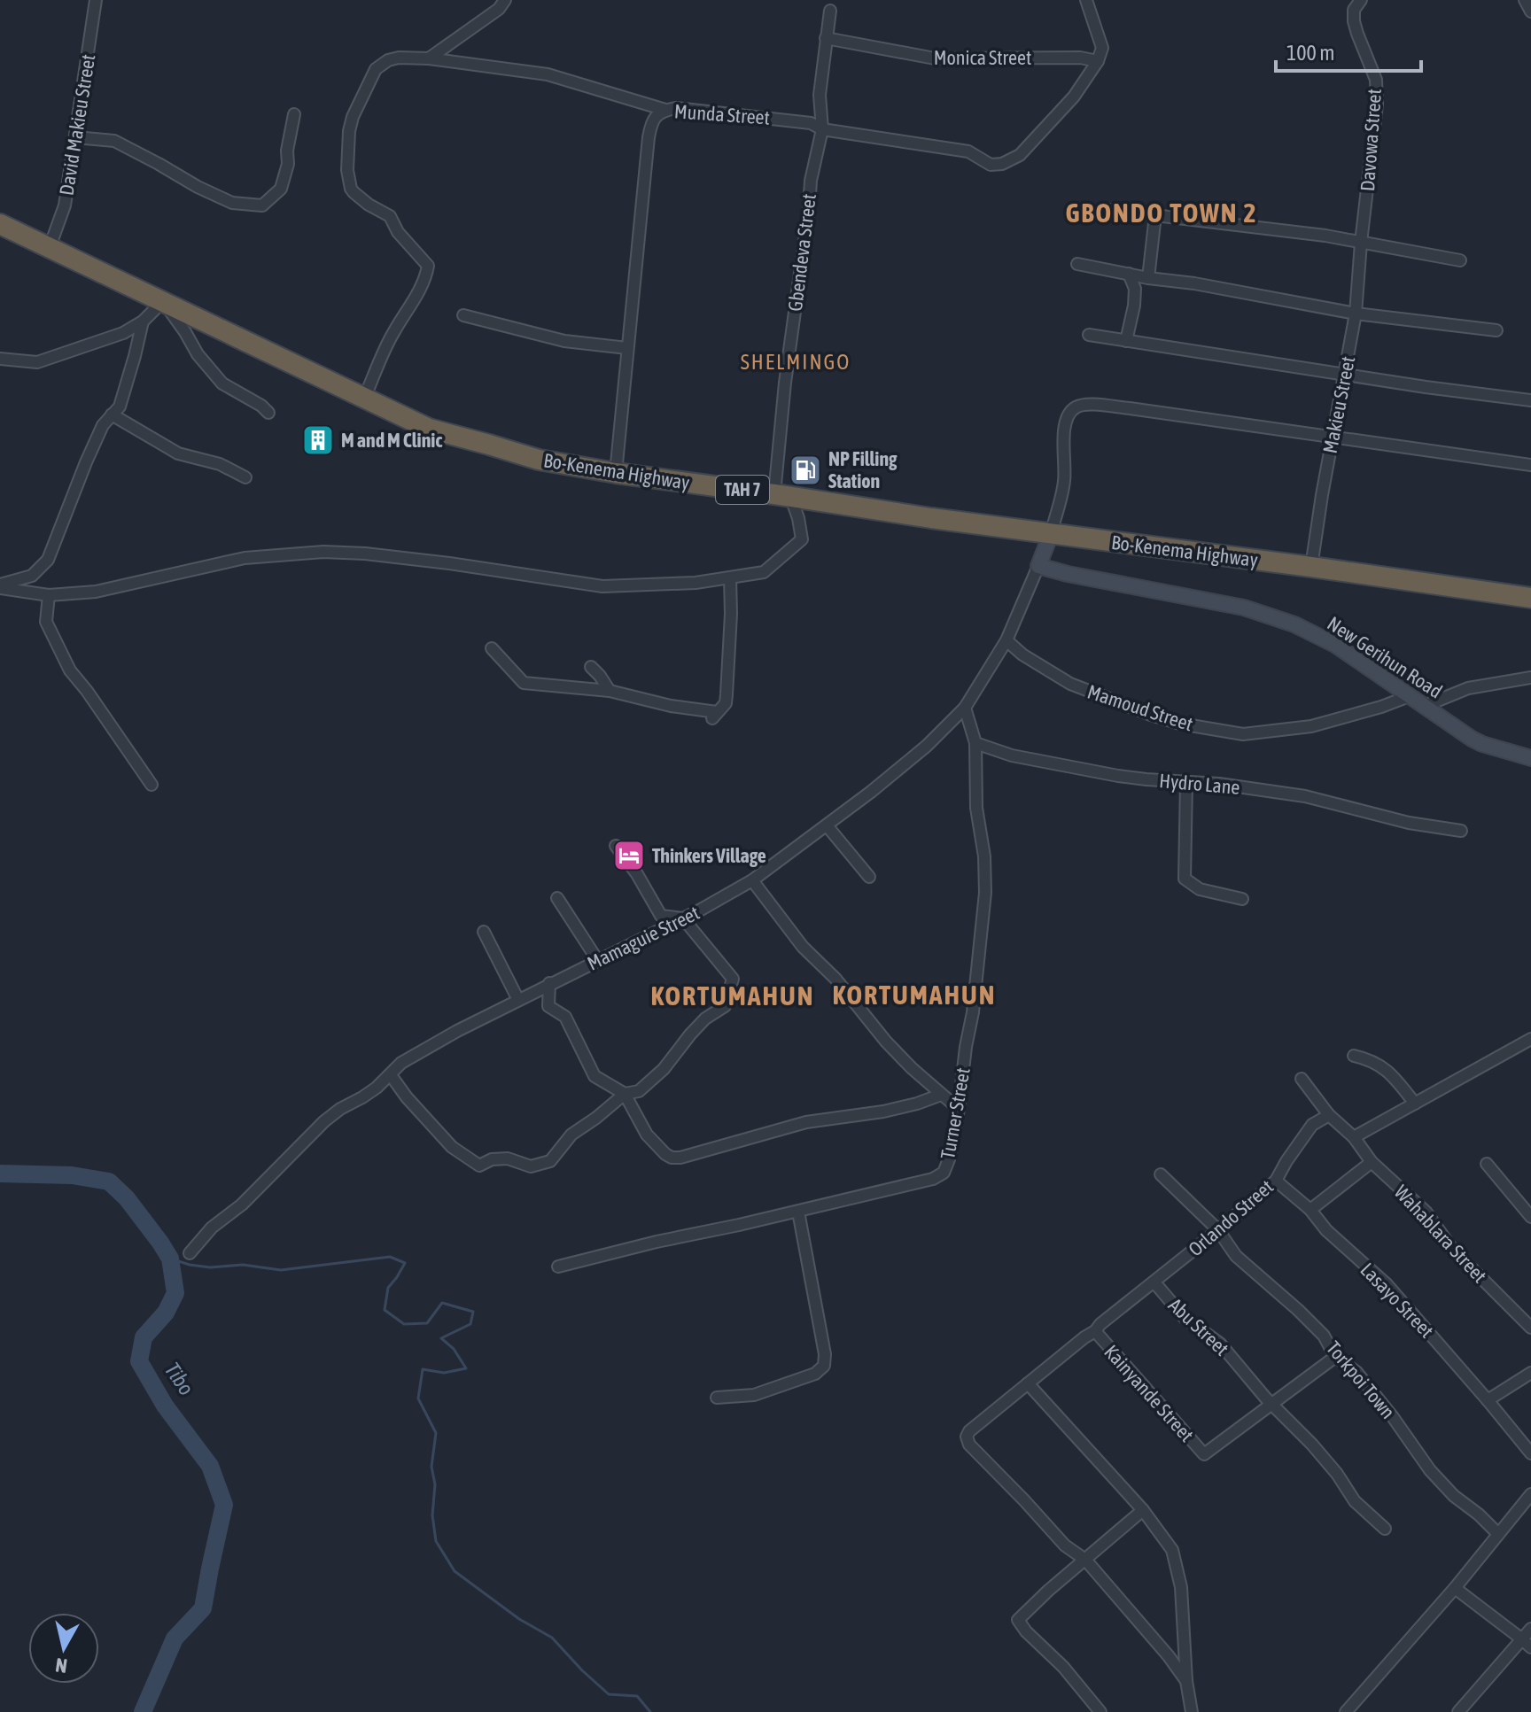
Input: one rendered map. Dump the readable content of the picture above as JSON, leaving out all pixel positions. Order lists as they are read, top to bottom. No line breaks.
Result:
{"streets":{"highway":["Bo-Kenema Highway","TAH 7"],"street":["Monica Street","Munda Street","David Makieu Street","Davowa Street","Gbendeva Street","Makieu Street","New Gerihun Road","Mamoud Street","Hydro Lane","Mamaguie Street","Turner Street","Orlando Street","Wahablara Street","Lasayo Street","Abu Street","Torkpoi Town","Kainyande Street"]},"crossings":[["Monica Street","Munda Street"],["Monica Street","Gbendeva Street"],["Munda Street","Gbendeva Street"],["Munda Street","Bo-Kenema Highway"],["David Makieu Street","Bo-Kenema Highway"],["Davowa Street","Makieu Street"],["Gbendeva Street","Bo-Kenema Highway"],["Makieu Street","Bo-Kenema Highway"],["New Gerihun Road","Mamoud Street"],["New Gerihun Road","Mamaguie Street"],["Mamoud Street","Mamaguie Street"],["Hydro Lane","Turner Street"],["Orlando Street","Lasayo Street"],["Orlando Street","Abu Street"],["Orlando Street","Torkpoi Town"],["Orlando Street","Kainyande Street"],["Abu Street","Kainyande Street"]],"districts":["GBONDO TOWN 2","SHELMINGO","KORTUMAHUN","KORTUMAHUN"],"water":["Tibo"],"places":{"building":["M and M Clinic"],"fuel station":["NP Filling Station"],"hotel":["Thinkers Village"]},"scale_bar":"100 m","north":"bottom"}
